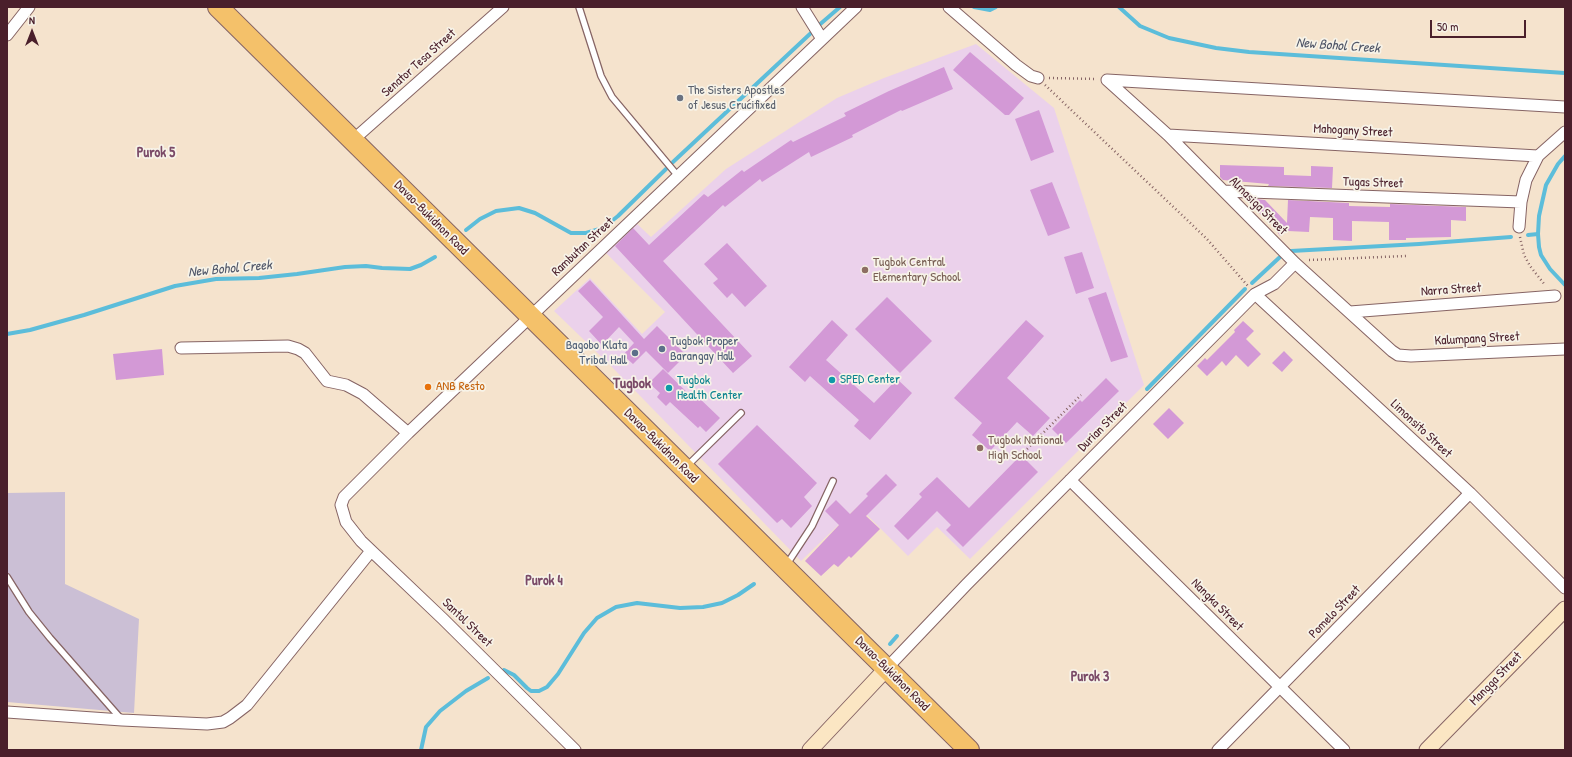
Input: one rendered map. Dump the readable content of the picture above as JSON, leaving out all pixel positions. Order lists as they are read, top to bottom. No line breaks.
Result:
{"streets":{"highway":["Davao-Bukidnon Road"],"street":["Senator Tesa Street","Mahogany Street","Tugas Street","Almasiga Street","Rambutan Street","Narra Street","Kalumpang Street","Durian Street","Limonsito Street","Nangka Street","Pomelo Street","Santol Street","Mangga Street"]},"crossings":[["Senator Tesa Street","Davao-Bukidnon Road"],["Mahogany Street","Almasiga Street"],["Tugas Street","Almasiga Street"],["Almasiga Street","Narra Street"],["Almasiga Street","Kalumpang Street"],["Almasiga Street","Durian Street"],["Davao-Bukidnon Road","Rambutan Street"],["Davao-Bukidnon Road","Durian Street"],["Rambutan Street","Santol Street"],["Durian Street","Limonsito Street"],["Durian Street","Nangka Street"],["Limonsito Street","Pomelo Street"],["Nangka Street","Pomelo Street"]],"districts":["Purok 5","Tugbok","Purok 4","Purok 3"],"water":["New Bohol Creek"],"places":["The Sisters Apostles of Jesus Crucifixed","Tugbok Central Elementary School","Tugbok Proper Barangay Hall","Bagobo Klata Tribal Hall","SPED Center","ANB Resto","Tugbok Health Center","Tugbok National High School"],"scale_bar":"50 m","north":"top"}
